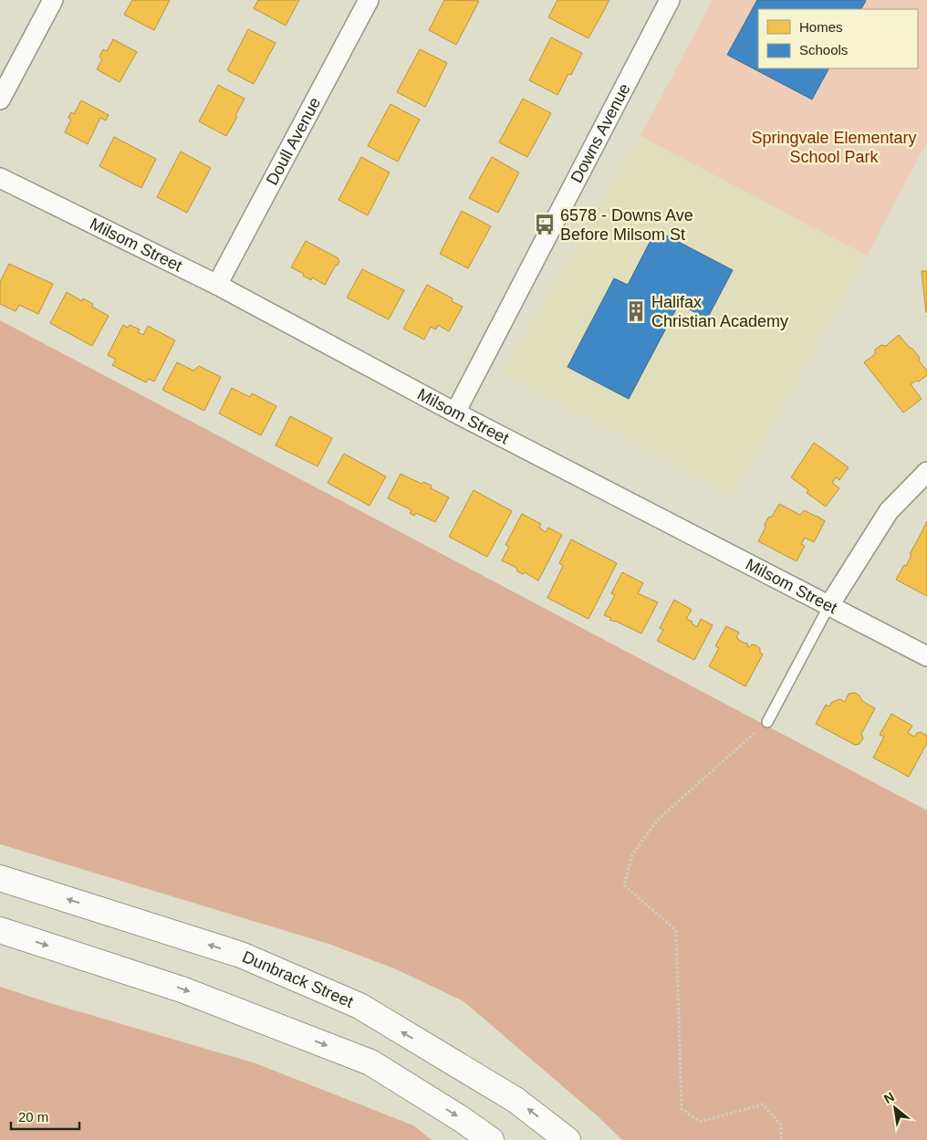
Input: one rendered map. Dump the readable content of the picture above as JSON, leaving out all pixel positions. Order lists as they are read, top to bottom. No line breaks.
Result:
{"streets":{"main road":["Dunbrack Street"],"street":["Downs Avenue","Doull Avenue","Milsom Street"]},"crossings":[["Downs Avenue","Milsom Street"],["Doull Avenue","Milsom Street"]],"parks":["Springvale Elementary School Park"],"places":{"bus stop":["6578 - Downs Ave Before Milsom St"],"building":["Halifax Christian Academy"]},"legend":["Homes","Schools"],"scale_bar":"20 m","north":"top left"}
